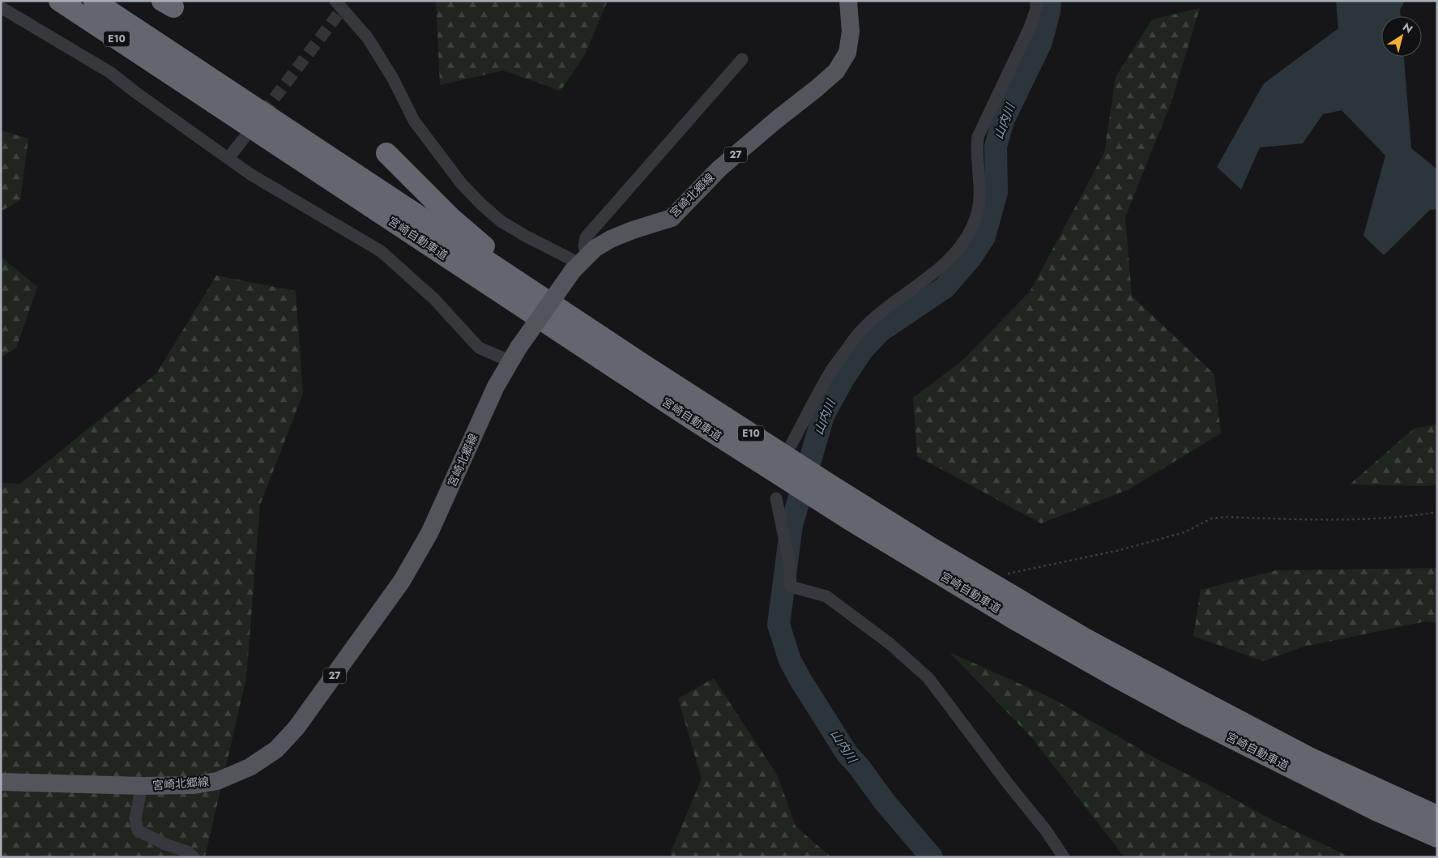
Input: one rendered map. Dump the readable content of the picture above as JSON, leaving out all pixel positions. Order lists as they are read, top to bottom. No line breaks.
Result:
{"streets":{"highway":["E10","宮崎自動車道"],"main road":["27","宮崎北郷線"]},"water":["山内川"],"north":"top right"}
